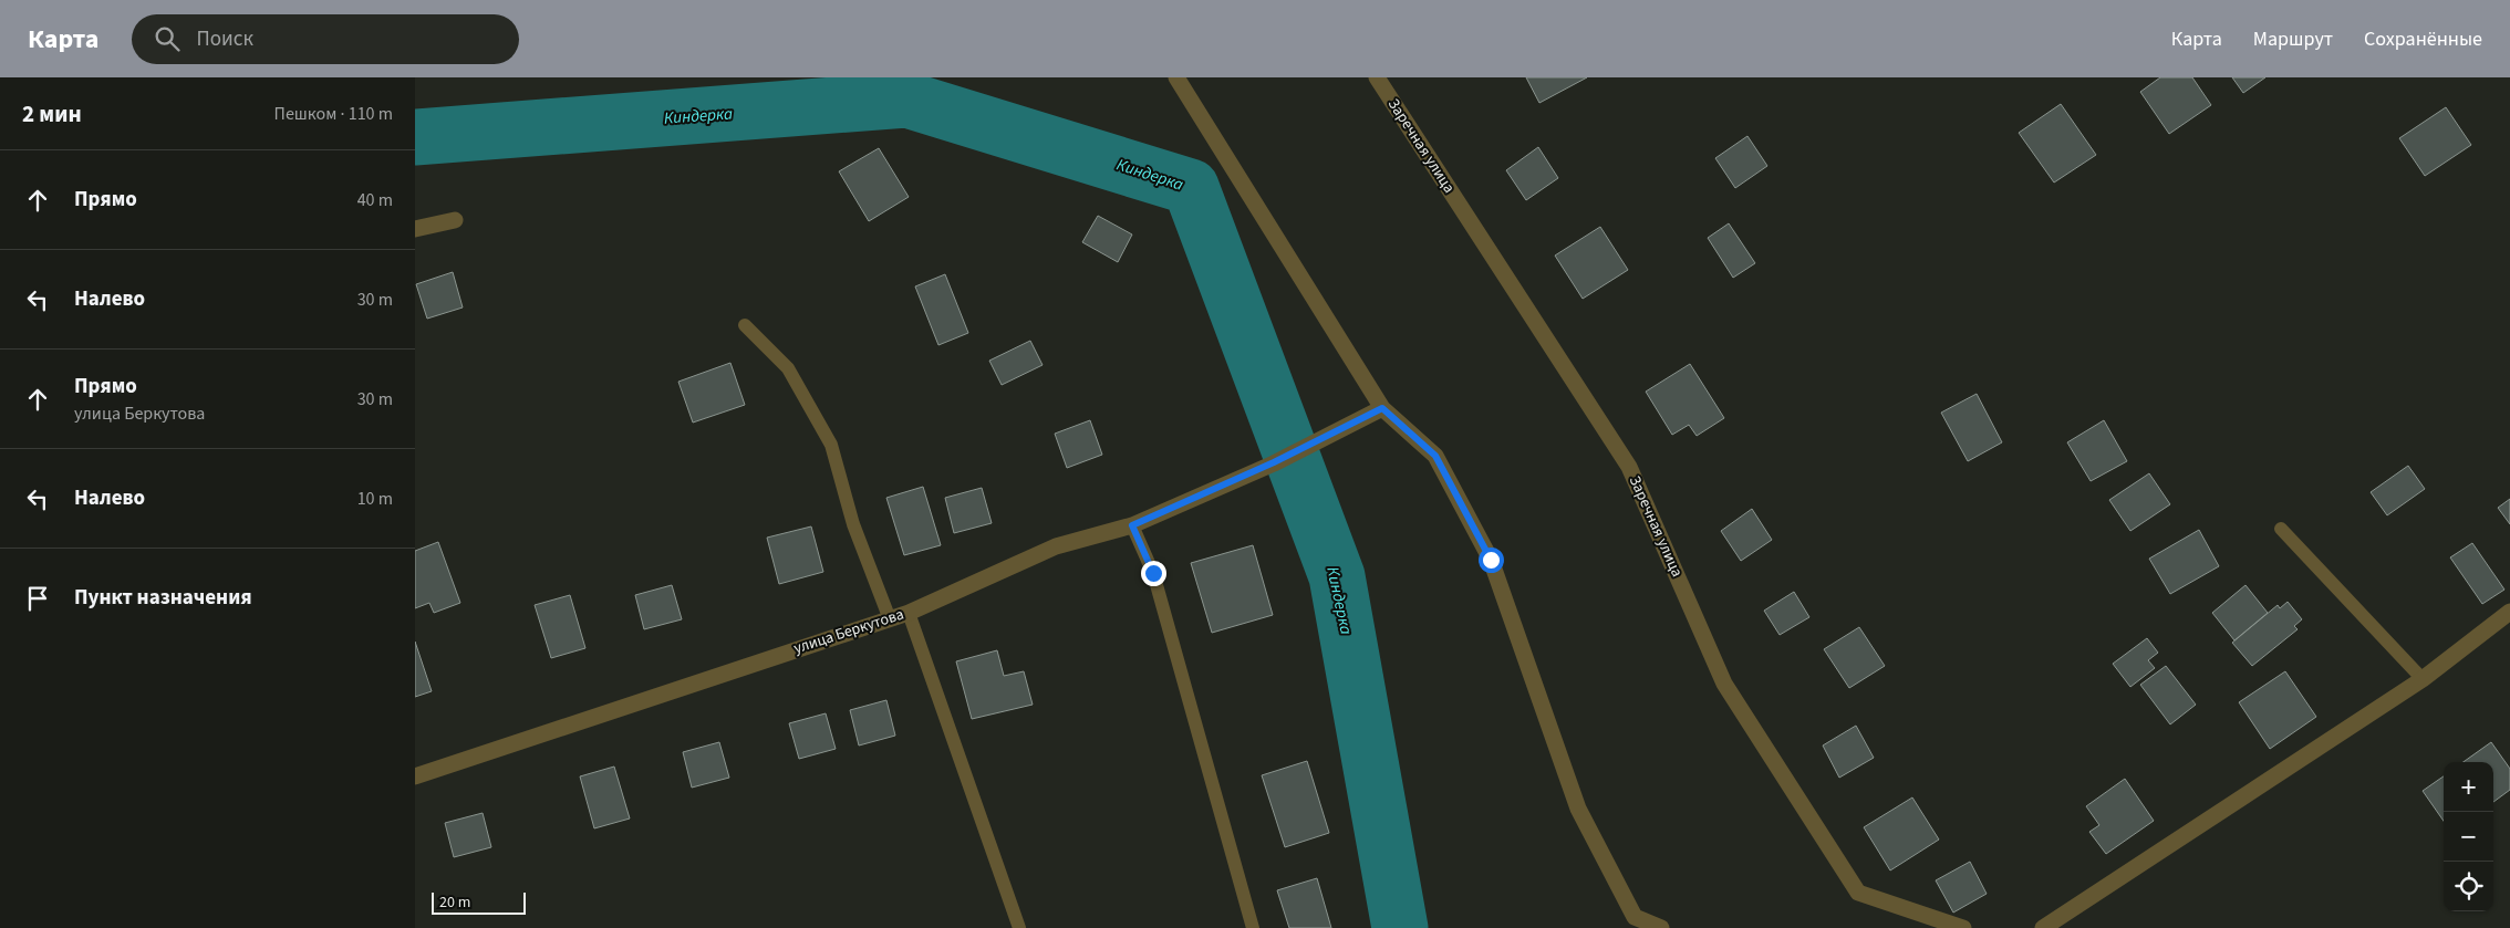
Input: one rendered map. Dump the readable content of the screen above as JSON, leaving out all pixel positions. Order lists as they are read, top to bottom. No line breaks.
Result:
{"streets":{"street":["Заречная улица","улица Беркутова"]},"water":["Киндерка"],"scale_bar":"20 m","page":{"header":"Карта","search":"Поиск","nav":["Карта","Маршрут","Сохранённые"],"heading":["2 мин","Пешком · 110 m"],"list":[["Прямо","40 m"],["Налево","30 m"],["Прямо","улица Беркутова","30 m"],["Налево","10 m"],"Пункт назначения"],"map_buttons":["+","−"],"scale":"20 m"}}
